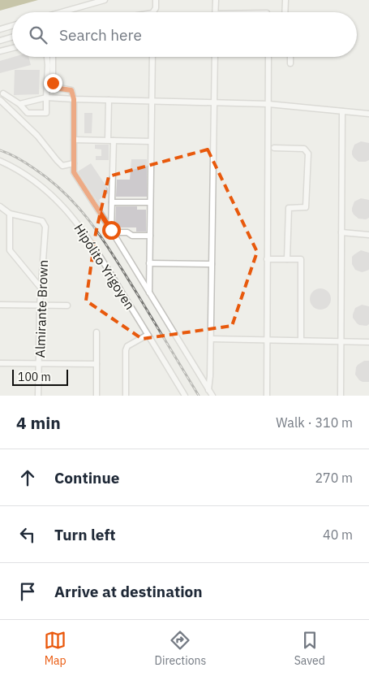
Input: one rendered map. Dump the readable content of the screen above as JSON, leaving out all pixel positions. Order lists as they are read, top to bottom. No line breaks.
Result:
{"streets":{"street":["Hipólito Yrigoyen","Almirante Brown"]},"scale_bar":"100 m","page":{"search":"Search here","scale":"100 m","heading":["4 min","Walk · 310 m"],"list":[["Continue","270 m"],["Turn left","40 m"],"Arrive at destination"],"nav":["Map","Directions","Saved"]}}
